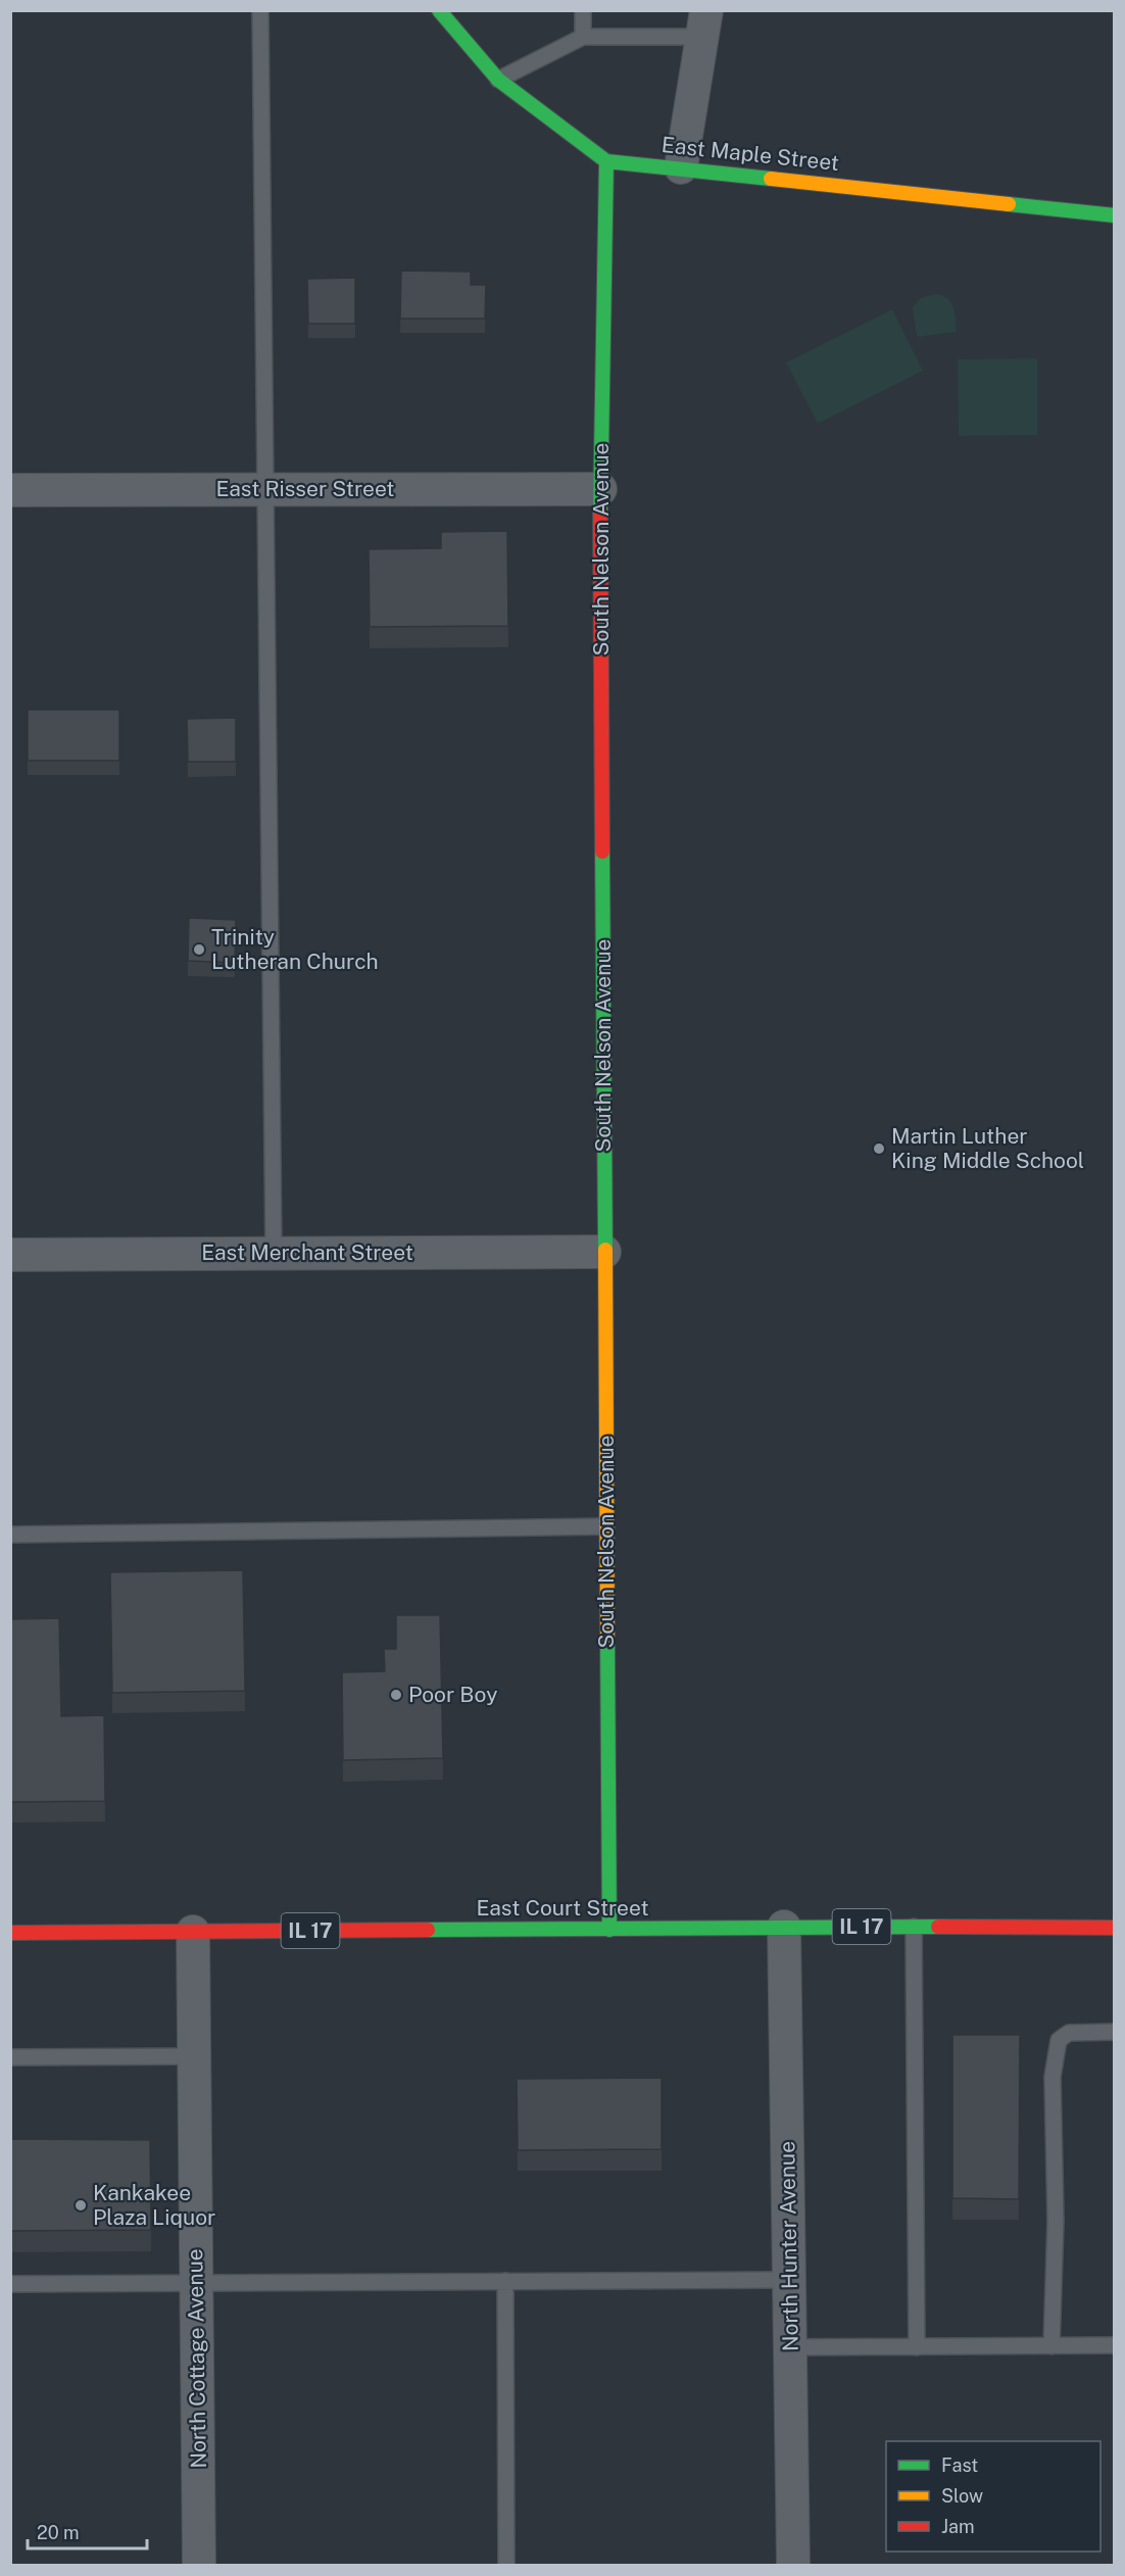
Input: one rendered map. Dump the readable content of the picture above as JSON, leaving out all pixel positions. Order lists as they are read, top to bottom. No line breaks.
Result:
{"streets":{"main road":["East Maple Street","South Nelson Avenue","East Court Street","IL 17"],"street":["East Risser Street","East Merchant Street","North Hunter Avenue","North Cottage Avenue"]},"crossings":[["East Maple Street","South Nelson Avenue"],["East Risser Street","South Nelson Avenue"],["South Nelson Avenue","East Merchant Street"],["South Nelson Avenue","East Court Street"],["East Court Street","North Hunter Avenue"],["East Court Street","North Cottage Avenue"]],"places":["Trinity Lutheran Church","Martin Luther King Middle School","Poor Boy","Kankakee Plaza Liquor"],"legend":["Fast","Slow","Jam"],"scale_bar":"20 m"}
